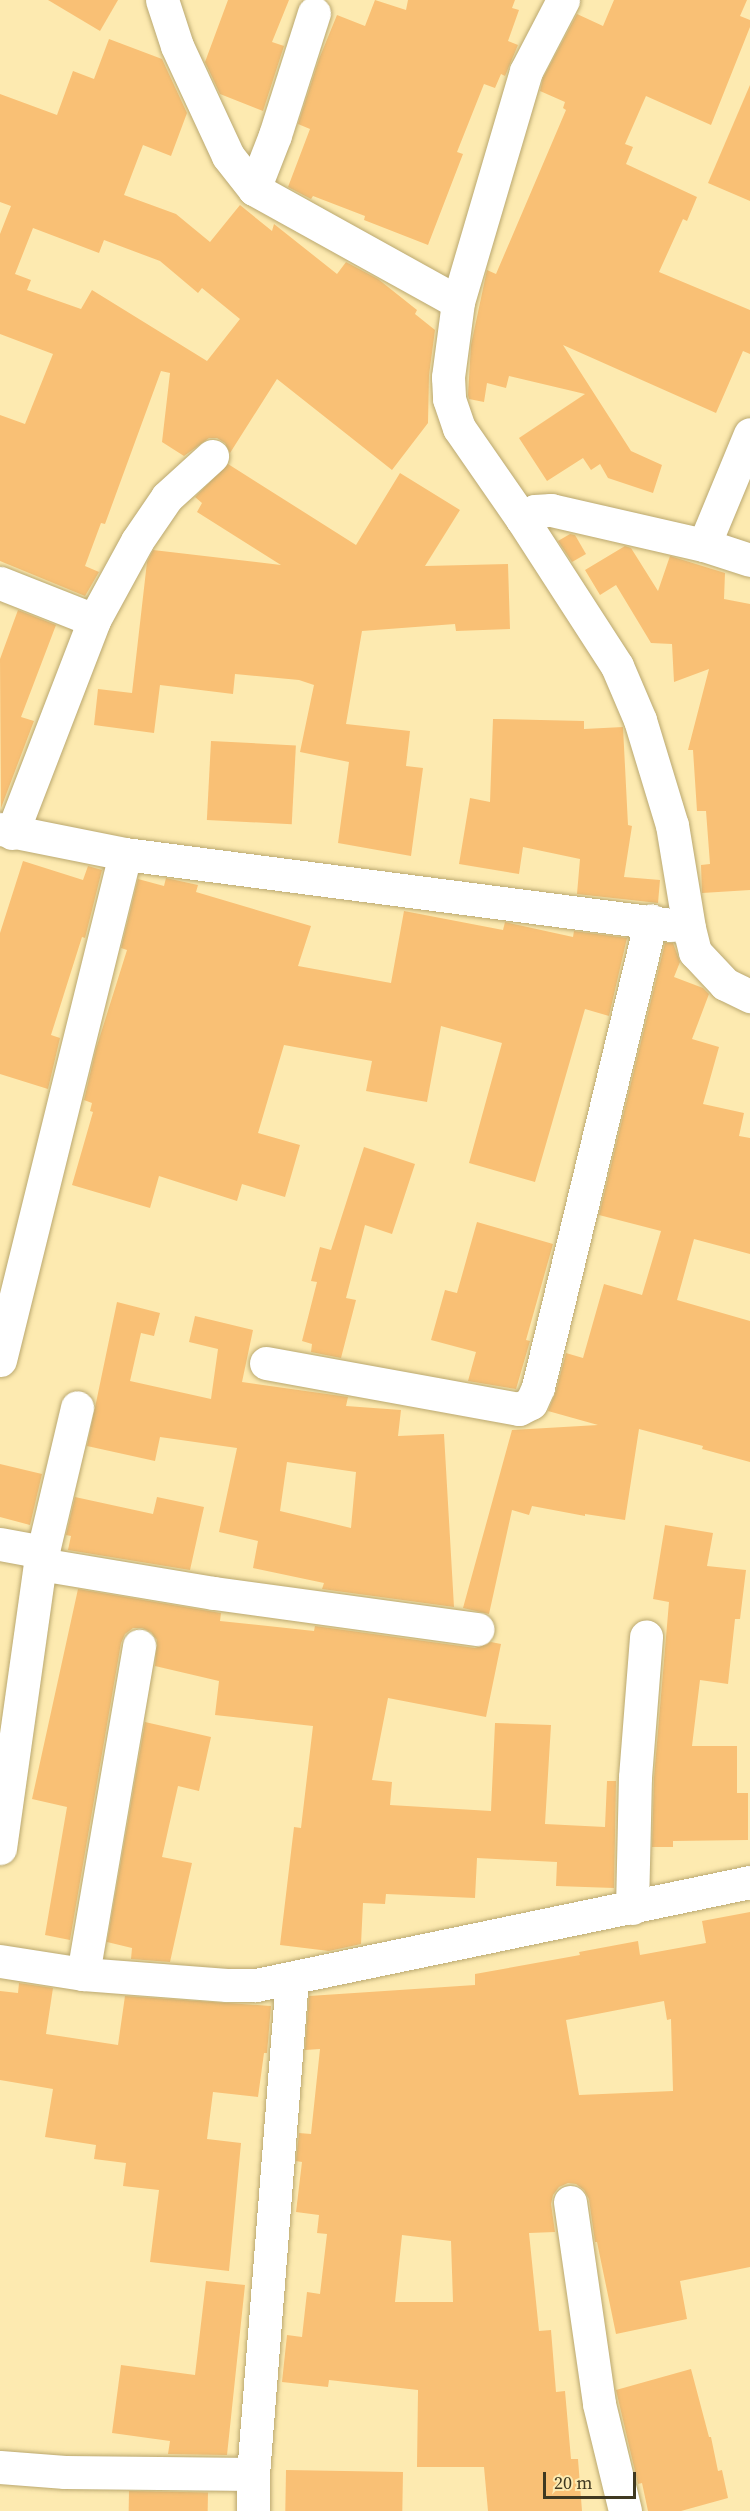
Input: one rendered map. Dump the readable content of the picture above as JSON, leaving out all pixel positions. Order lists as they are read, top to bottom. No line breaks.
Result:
{"scale_bar":"20 m"}
